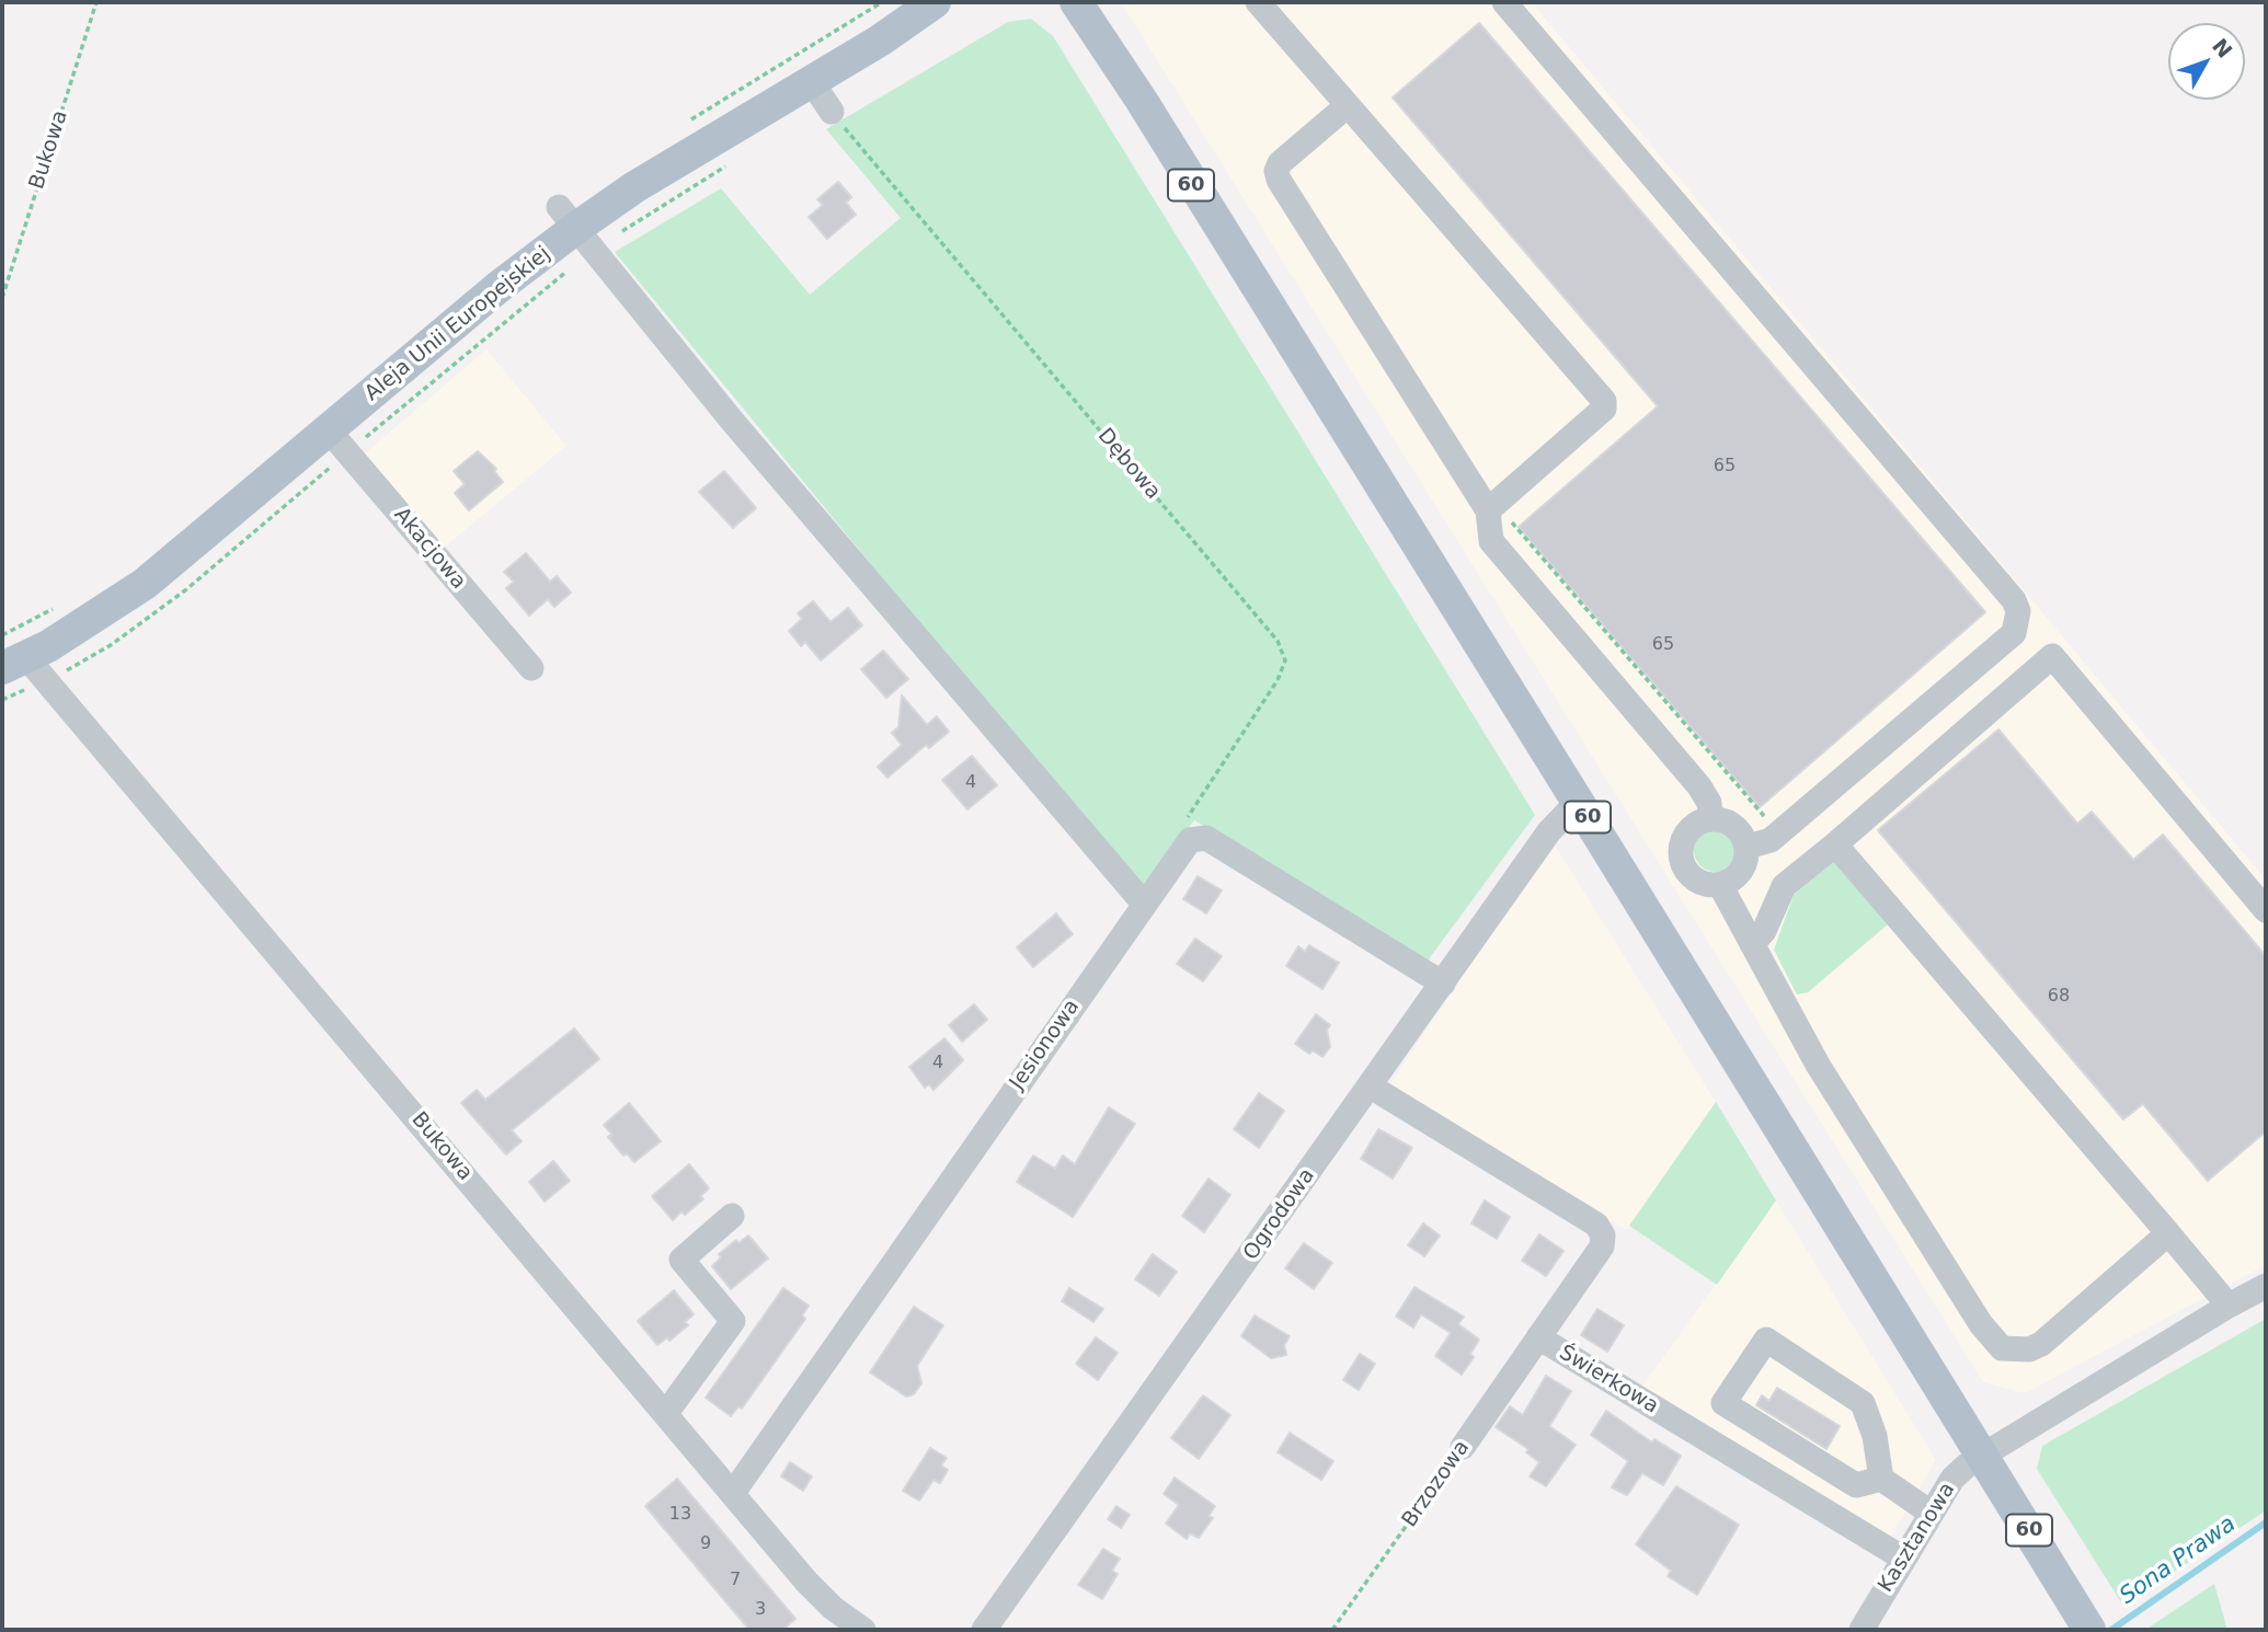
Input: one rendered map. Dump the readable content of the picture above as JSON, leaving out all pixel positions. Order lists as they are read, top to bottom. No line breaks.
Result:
{"streets":{"main road":["60","Aleja Unii Europejskiej"],"street":["Bukowa","Akacjowa","Jesionowa","Ogrodowa","Świerkowa","Brzozowa","Kasztanowa"],"path":["Dębowa"]},"crossings":[["Bukowa","Aleja Unii Europejskiej"],["Bukowa","Jesionowa"],["60","Ogrodowa"],["60","Kasztanowa"],["Aleja Unii Europejskiej","Akacjowa"],["Dębowa","Jesionowa"],["Ogrodowa","Świerkowa"],["Świerkowa","Brzozowa"],["Świerkowa","Kasztanowa"]],"water":["Sona Prawa"],"house_numbers":["65","65","4","68","4","13","9","7","3"],"north":"top right"}
